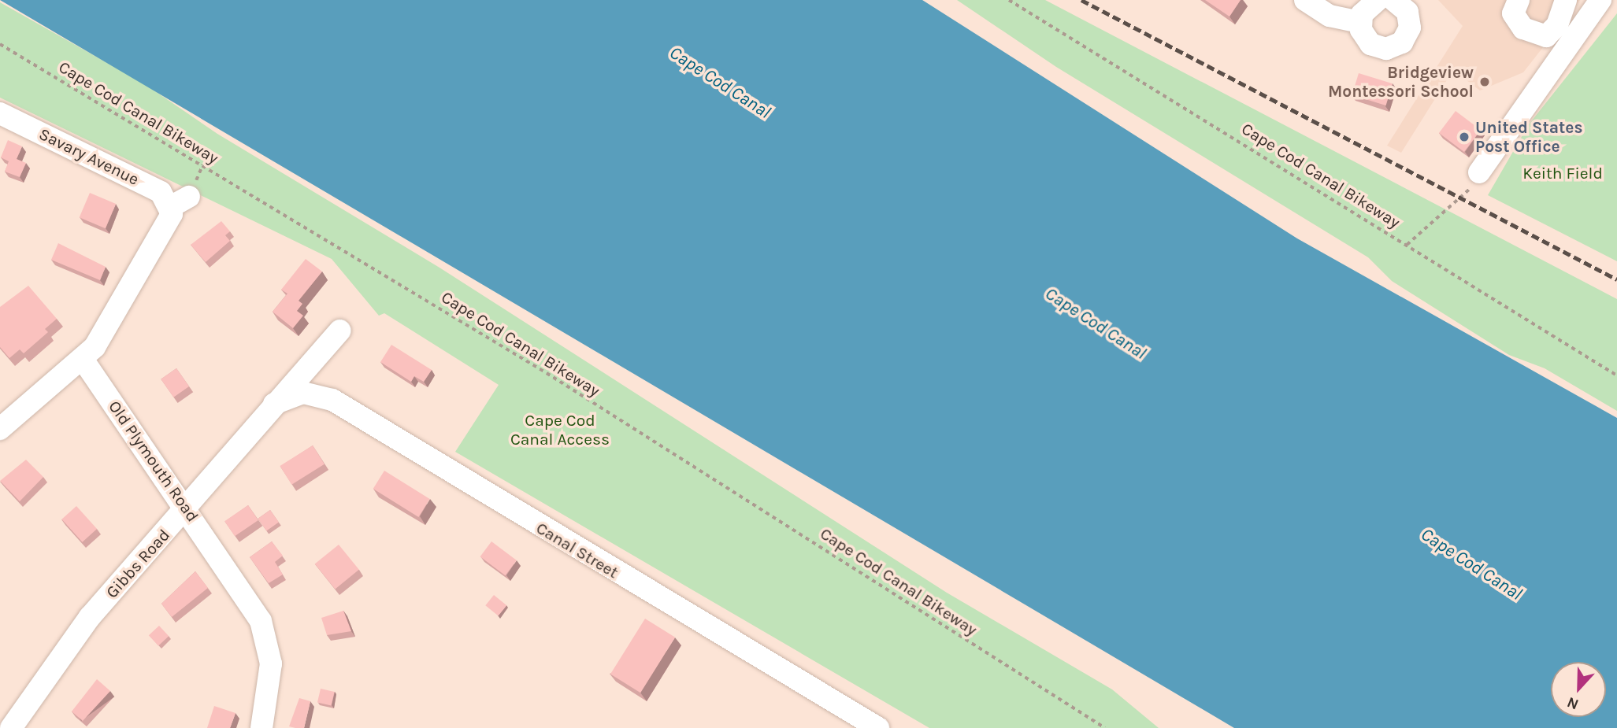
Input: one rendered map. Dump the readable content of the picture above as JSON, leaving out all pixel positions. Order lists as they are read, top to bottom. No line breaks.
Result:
{"streets":{"street":["Savary Avenue","Old Plymouth Road","Canal Street","Gibbs Road"],"path":["Cape Cod Canal Bikeway"]},"crossings":[["Savary Avenue","Old Plymouth Road"],["Old Plymouth Road","Gibbs Road"],["Canal Street","Gibbs Road"]],"water":["Cape Cod Canal"],"parks":["Keith Field","Cape Cod Canal Access"],"places":["Bridgeview Montessori School","United States Post Office"],"north":"bottom"}
